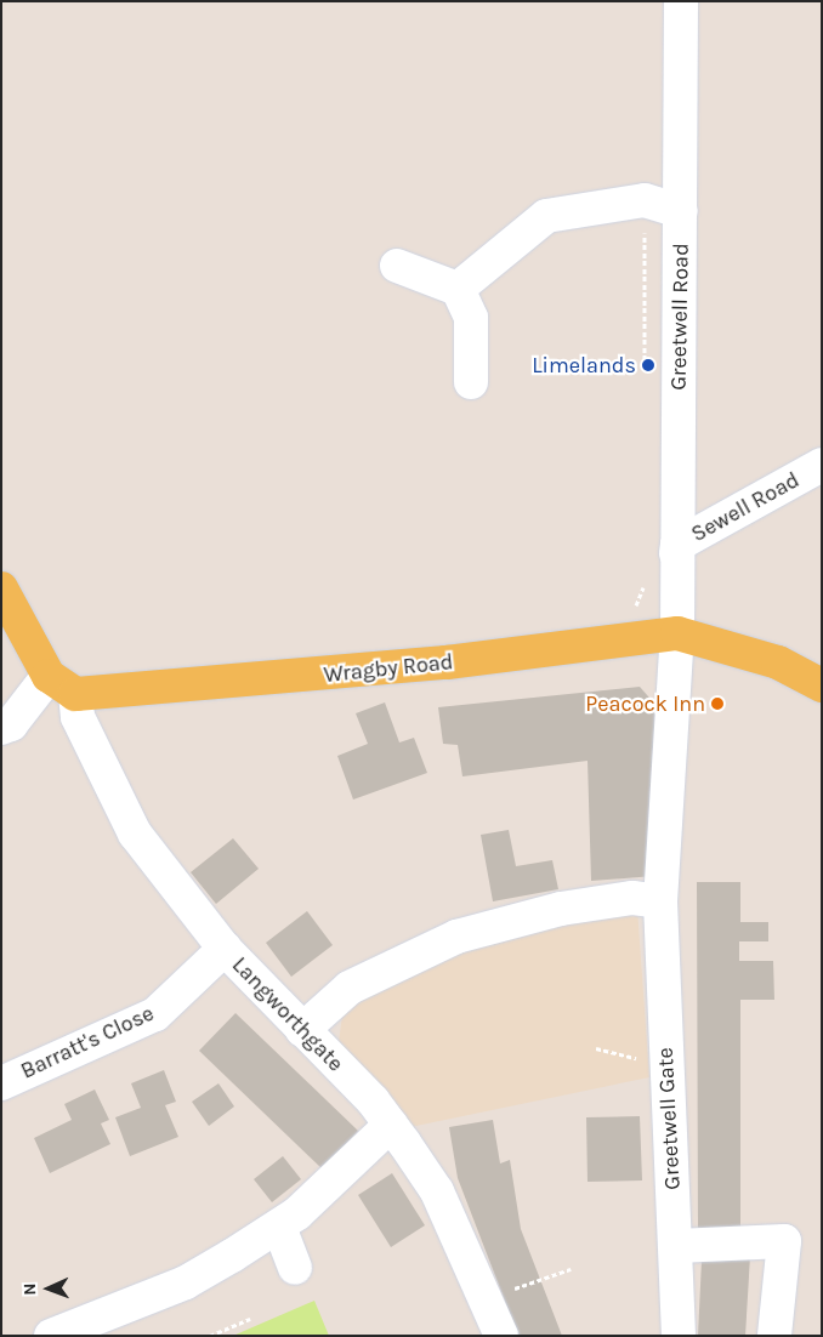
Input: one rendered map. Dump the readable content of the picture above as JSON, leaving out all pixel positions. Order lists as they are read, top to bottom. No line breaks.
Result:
{"streets":{"main road":["Wragby Road"],"street":["Greetwell Road","Sewell Road","Langworthgate","Barratt's Close","Greetwell Gate"]},"crossings":[["Greetwell Road","Sewell Road"],["Greetwell Road","Wragby Road"],["Greetwell Road","Greetwell Gate"],["Wragby Road","Langworthgate"],["Wragby Road","Greetwell Gate"],["Langworthgate","Barratt's Close"]],"places":["Limelands","Peacock Inn"],"north":"left"}
